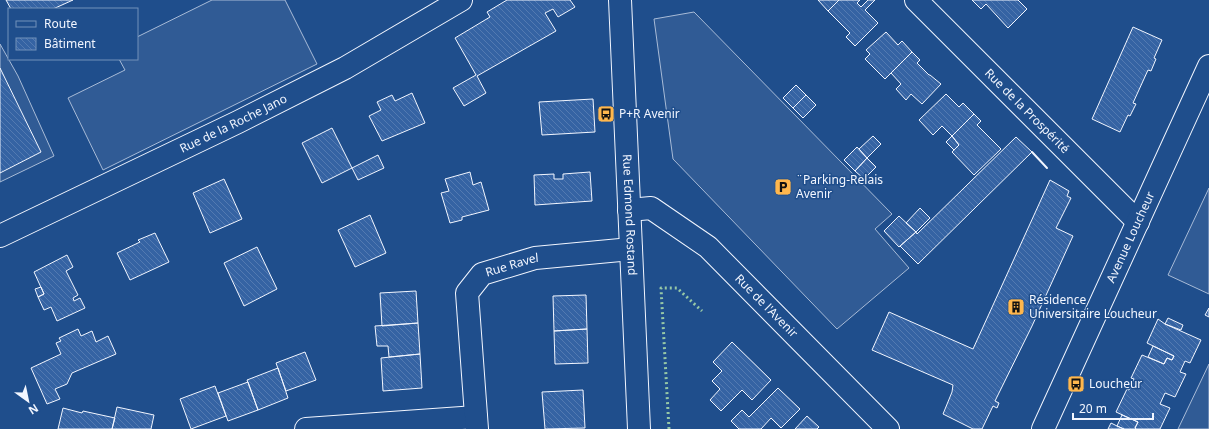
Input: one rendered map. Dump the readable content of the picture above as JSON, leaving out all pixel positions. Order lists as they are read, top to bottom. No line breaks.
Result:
{"streets":{"street":["Rue de la Prospérité","Rue de la Roche Jano","Rue Edmond Rostand","Avenue Loucheur","Rue Ravel","Rue de l'Avenir"]},"crossings":[["Rue de la Prospérité","Avenue Loucheur"],["Rue Edmond Rostand","Rue Ravel"],["Rue Edmond Rostand","Rue de l'Avenir"]],"places":{"bus stop":["P+R Avenir","Loucheur"],"parking":["¨Parking-Relais Avenir"],"building":["Résidence Universitaire Loucheur"]},"legend":["Route","Bâtiment"],"scale_bar":"20 m","north":"bottom right"}
